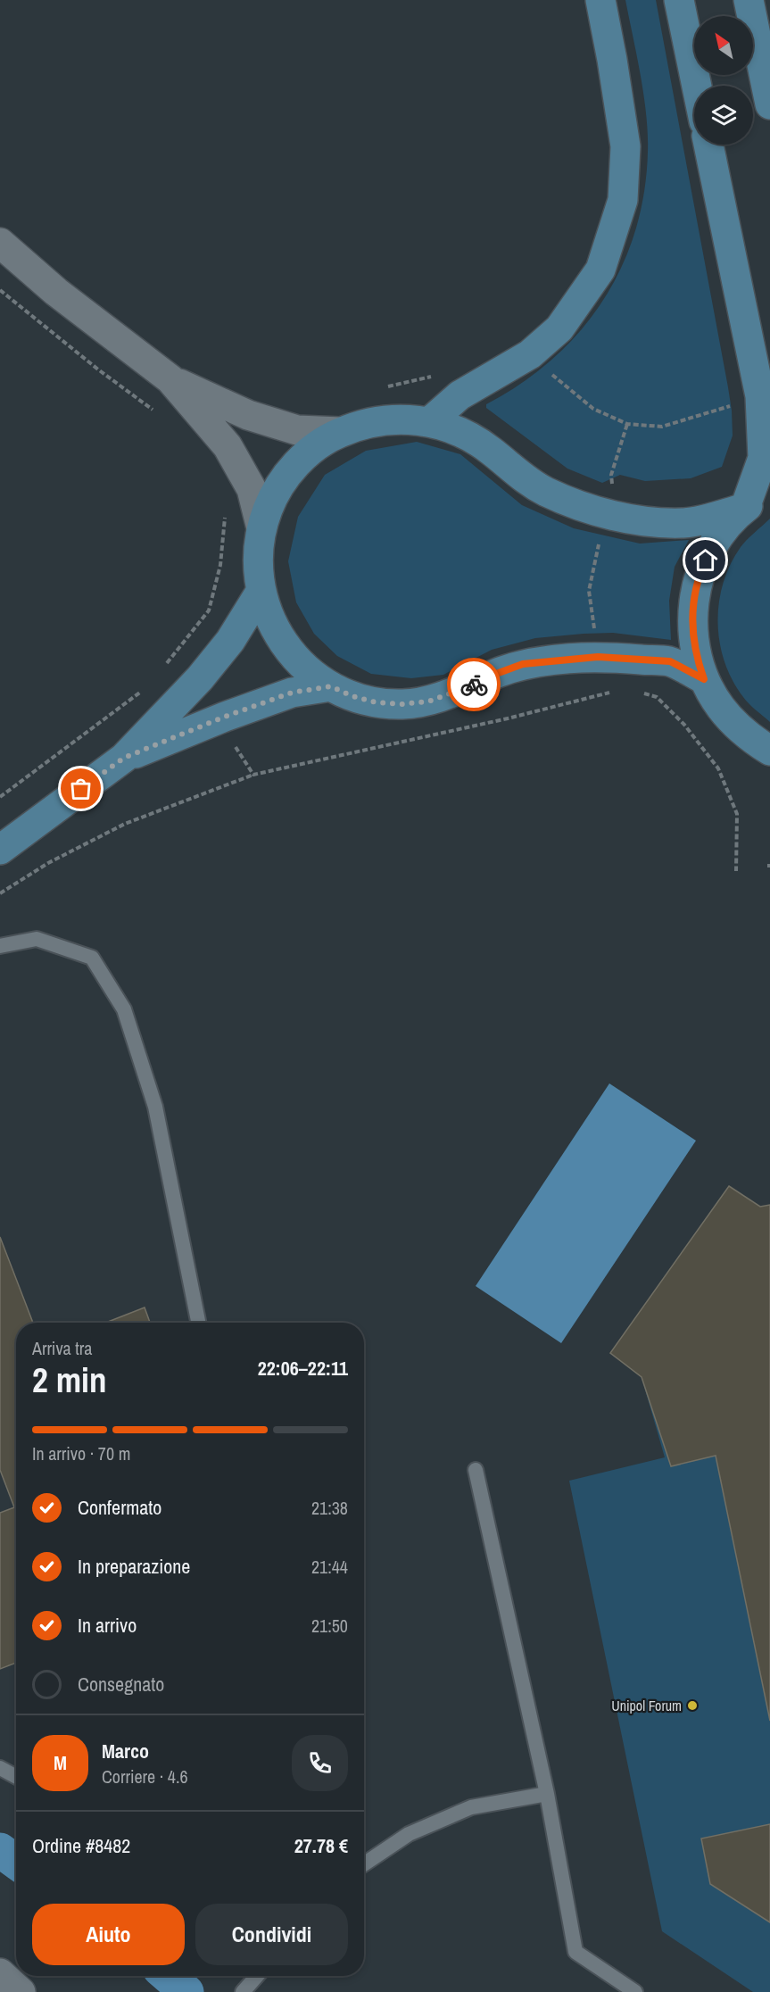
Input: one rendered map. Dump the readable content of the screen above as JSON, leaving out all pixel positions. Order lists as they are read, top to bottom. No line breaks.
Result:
{"places":["Unipol Forum"],"north":"top left","page":{"heading":["2 min","Arriva tra","22:06–22:11"],"panel":["Marco","Corriere · 4.6","Ordine #8482","27.78 €"],"bar":"In arrivo · 70 m","list":[["Confermato","21:38"],["In preparazione","21:44"],["In arrivo","21:50"],"Consegnato"],"round":"M","buttons":["Aiuto","Condividi"]}}
